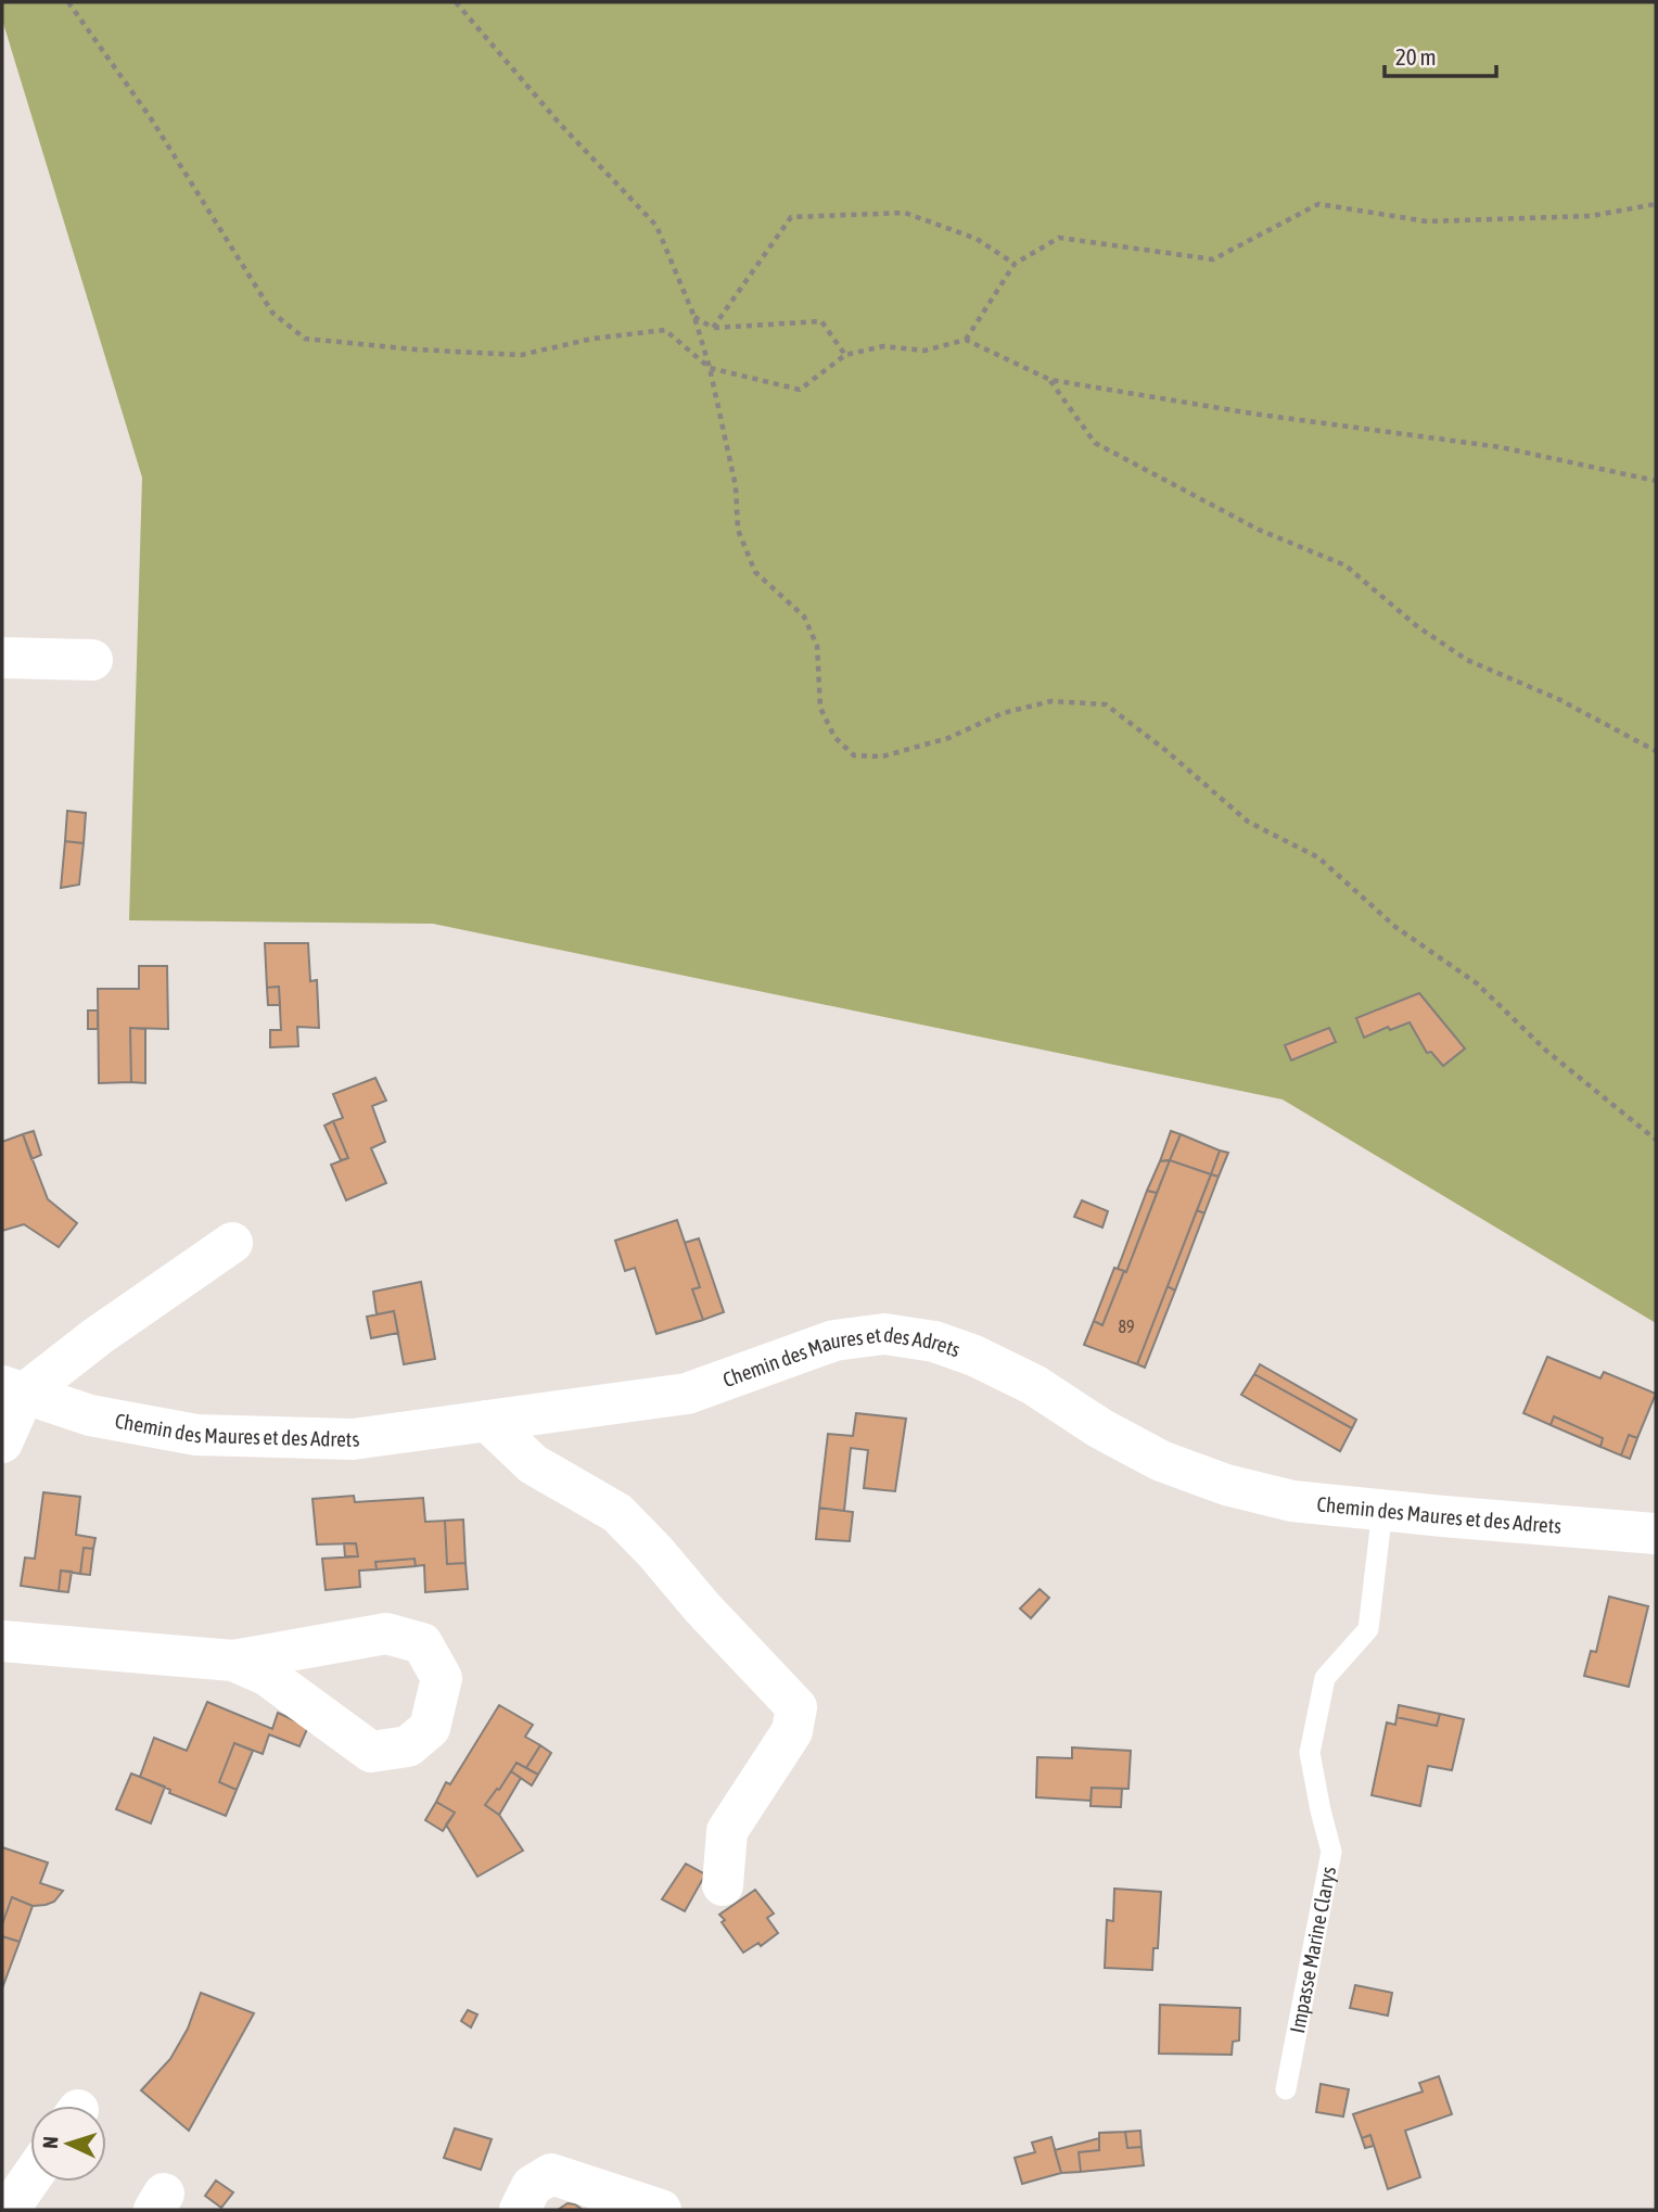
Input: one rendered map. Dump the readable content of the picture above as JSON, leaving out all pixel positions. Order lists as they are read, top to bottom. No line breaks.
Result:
{"streets":{"street":["Chemin des Maures et des Adrets"],"lane":["Impasse Marine Clarys"]},"crossings":[["Chemin des Maures et des Adrets","Impasse Marine Clarys"]],"house_numbers":["89"],"scale_bar":"20 m","north":"left"}
